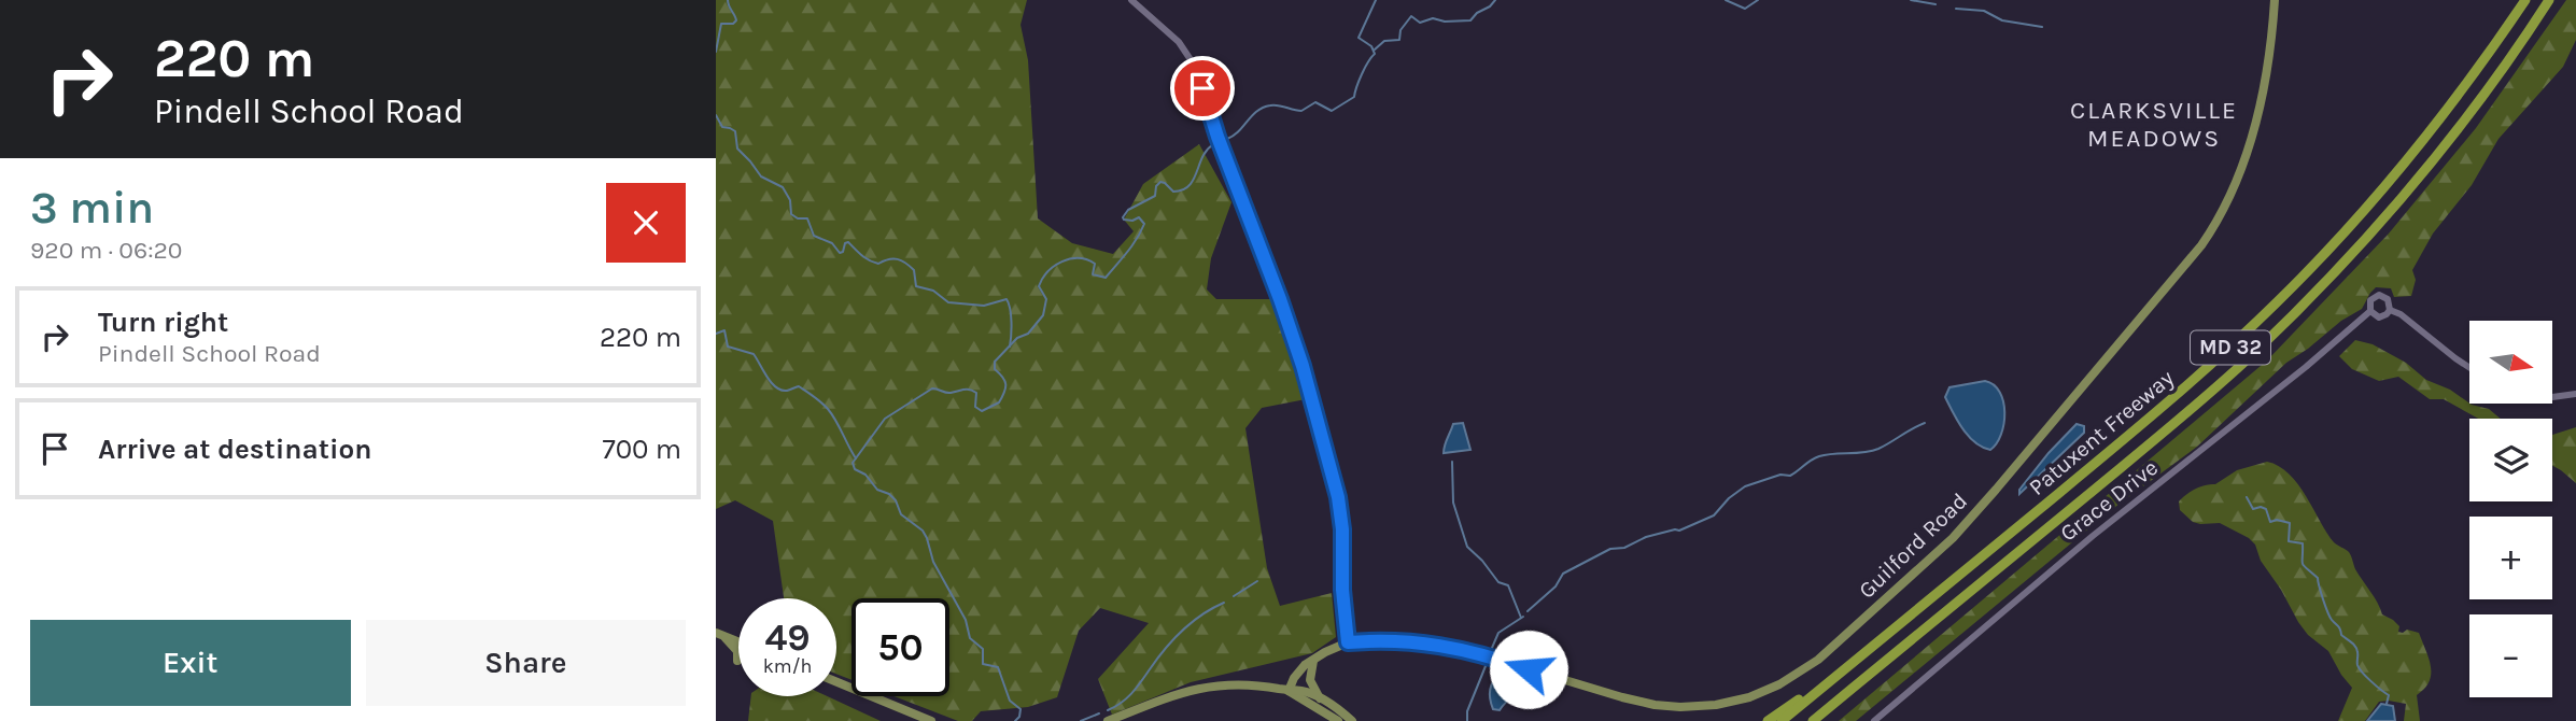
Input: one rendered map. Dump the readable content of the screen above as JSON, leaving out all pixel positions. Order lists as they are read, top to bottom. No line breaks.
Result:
{"streets":{"highway":["MD 32","Patuxent Freeway"],"main road":["Guilford Road"],"street":["Grace Drive"]},"districts":["CLARKSVILLE MEADOWS"],"north":"right","page":{"turn":["220 m","Pindell School Road"],"heading":["3 min","920 m · 06:20"],"list":[{"name":"Turn right","note":"Pindell School Road","value":"220 m"},{"name":"Arrive at destination","value":"700 m"}],"map_buttons":["+","−"],"speed":"49 km/h","limit":"50","buttons":["Exit","Share"]}}
